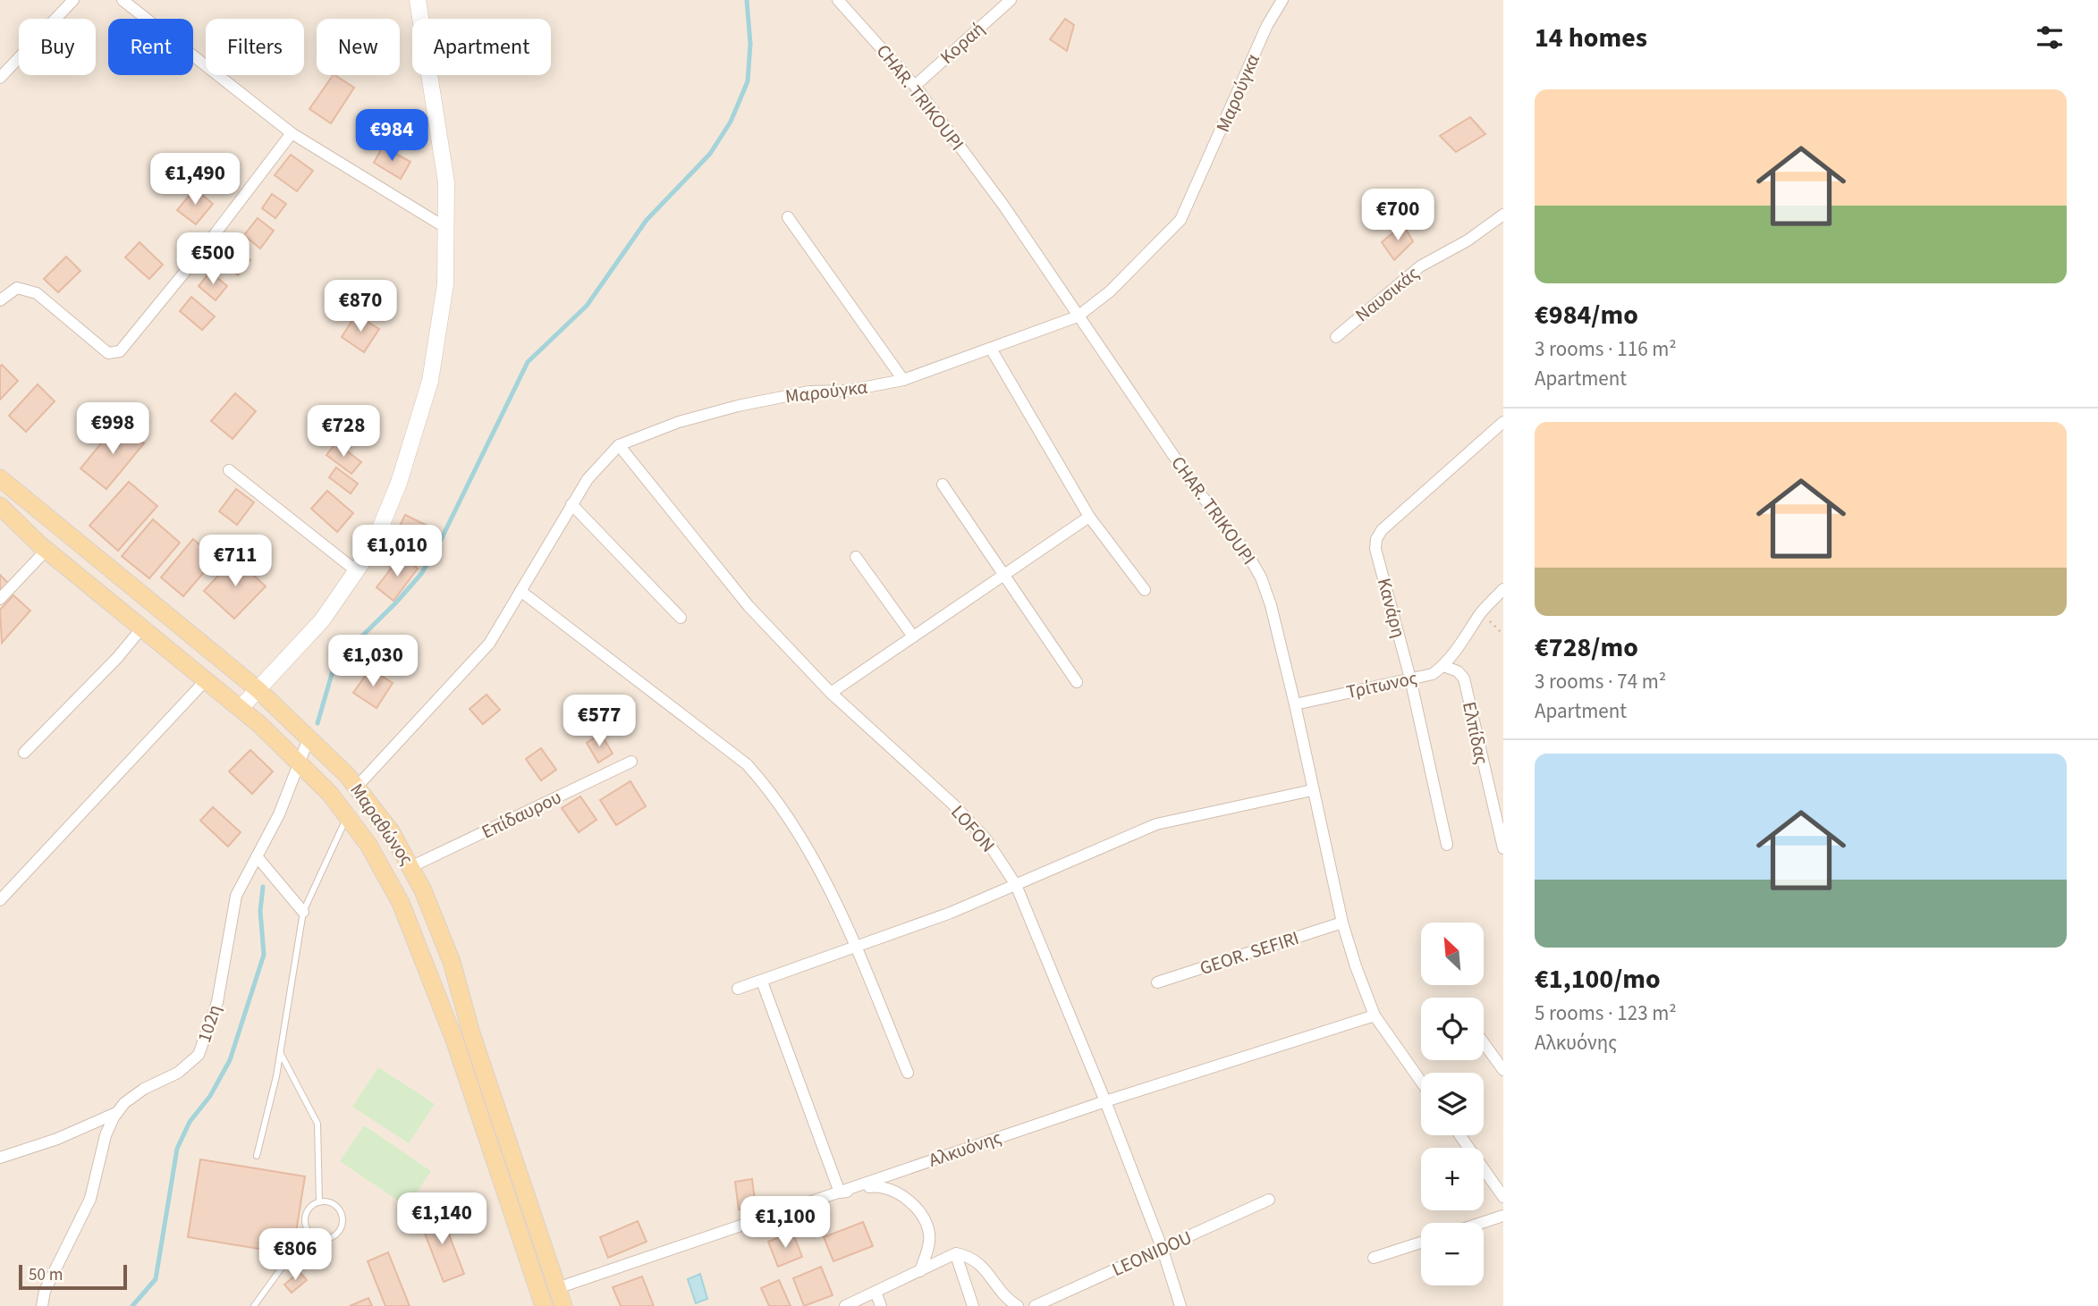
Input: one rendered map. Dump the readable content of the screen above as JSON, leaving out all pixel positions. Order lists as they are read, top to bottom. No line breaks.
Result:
{"streets":{"main road":["Μαραθώνος"],"street":["Κοραή","Μαρούγκα","CHAR. TRIKOUPI","Ναυσικάς","Κανάρη","Τρίτωνος","Ελπίδας","Επίδαυρου","LOFON","GEOR. SEFIRI","102η","Αλκυόνης","LEONIDOU"]},"crossings":[["Κοραή","CHAR. TRIKOUPI"],["Μαρούγκα","CHAR. TRIKOUPI"],["Μαρούγκα","Μαραθώνος"],["Μαρούγκα","LOFON"],["CHAR. TRIKOUPI","Τρίτωνος"],["CHAR. TRIKOUPI","GEOR. SEFIRI"],["CHAR. TRIKOUPI","Αλκυόνης"],["Κανάρη","Τρίτωνος"],["Τρίτωνος","Ελπίδας"],["Επίδαυρου","Μαραθώνος"],["Μαραθώνος","102η"],["Μαραθώνος","Αλκυόνης"],["LOFON","Αλκυόνης"],["LOFON","LEONIDOU"]],"scale_bar":"50 m","north":"top left","page":{"heading":"14 homes","chip":["Buy","Rent","Filters","New","Apartment"],"list":[{"name":"€984/mo","note":"3 rooms · 116 m² · Apartment"},{"name":"€728/mo","note":"3 rooms · 74 m² · Apartment"},{"name":"€1,100/mo","note":"5 rooms · 123 m² · Αλκυόνης"}],"price":["€984","€1,490","€700","€500","€870","€998","€728","€1,010","€711","€1,030","€577","€1,140","€1,100","€806"],"map_buttons":["+","−"],"scale":"50 m"}}
